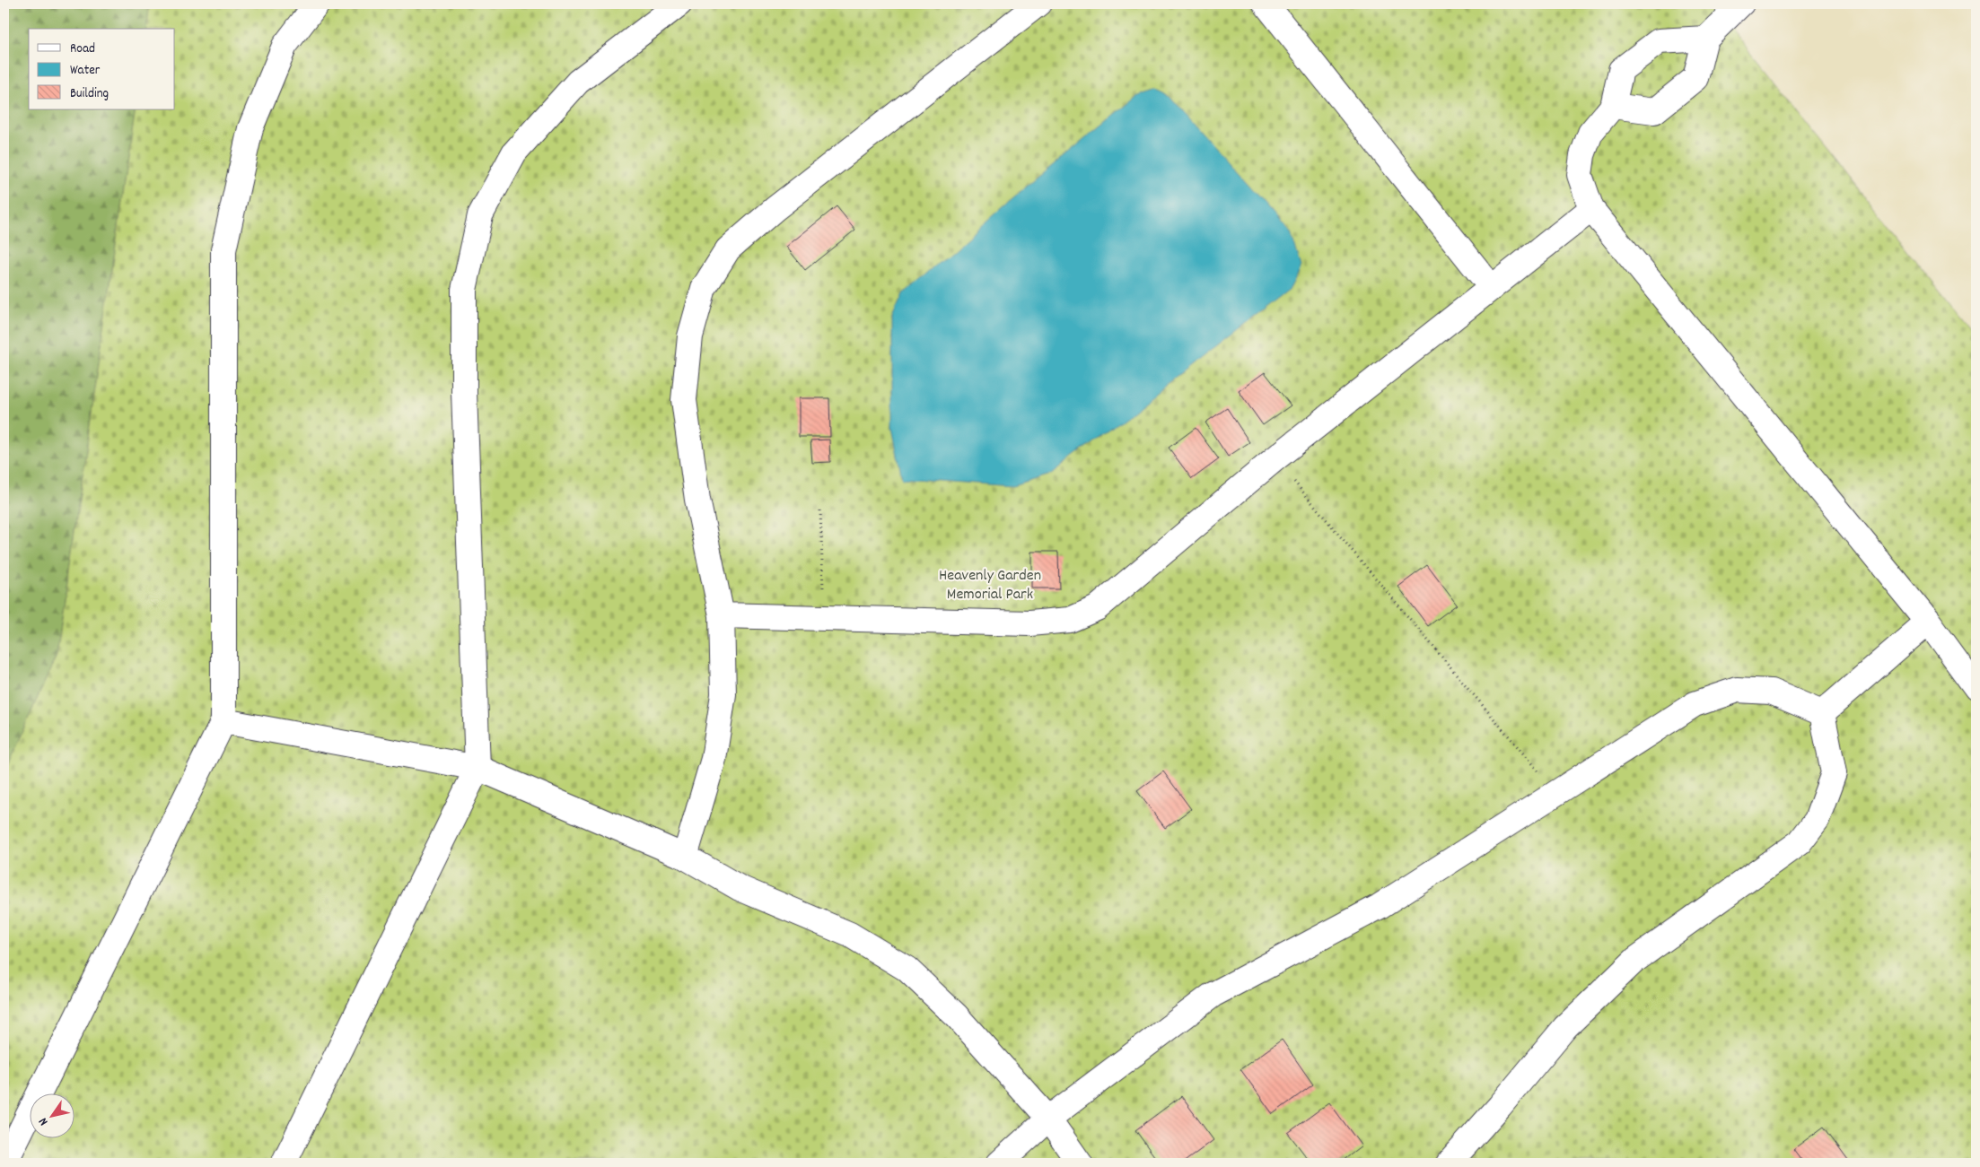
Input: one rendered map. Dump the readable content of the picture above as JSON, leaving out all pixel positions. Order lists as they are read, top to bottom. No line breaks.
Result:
{"parks":["Heavenly Garden Memorial Park"],"legend":["Road","Water","Building"],"north":"bottom left"}
